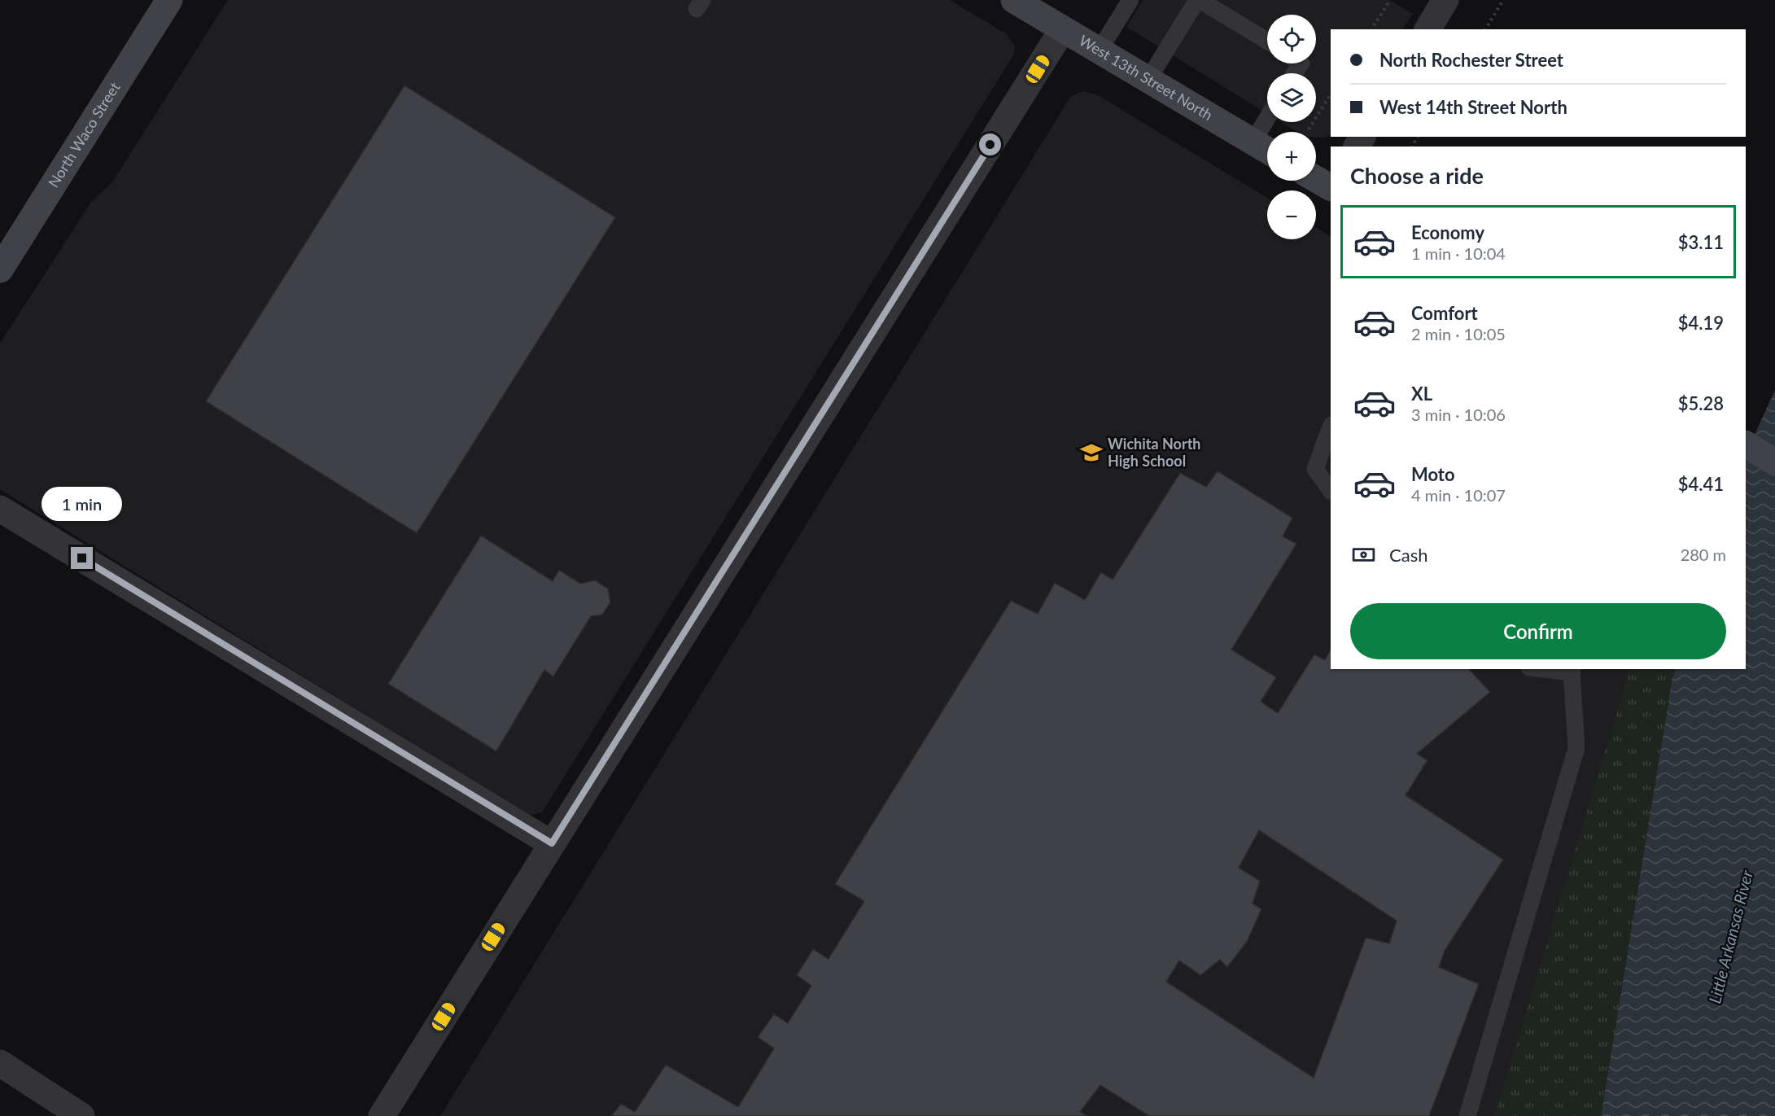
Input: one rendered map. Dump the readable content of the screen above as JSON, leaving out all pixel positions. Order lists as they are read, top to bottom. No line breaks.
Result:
{"streets":{"street":["West 13th Street North","North Waco Street"]},"water":["Little Arkansas River"],"places":{"school or university":["Wichita North High School"]},"page":{"map_buttons":["+","−"],"banner":["North Rochester Street","West 14th Street North"],"heading":"Choose a ride","list":[{"name":"Economy","note":"1 min · 10:04","value":"$3.11"},{"name":"Comfort","note":"2 min · 10:05","value":"$4.19"},{"name":"XL","note":"3 min · 10:06","value":"$5.28"},{"name":"Moto","note":"4 min · 10:07","value":"$4.41"}],"bubble":"1 min","pay":["Cash","280 m"],"buttons":"Confirm"}}
